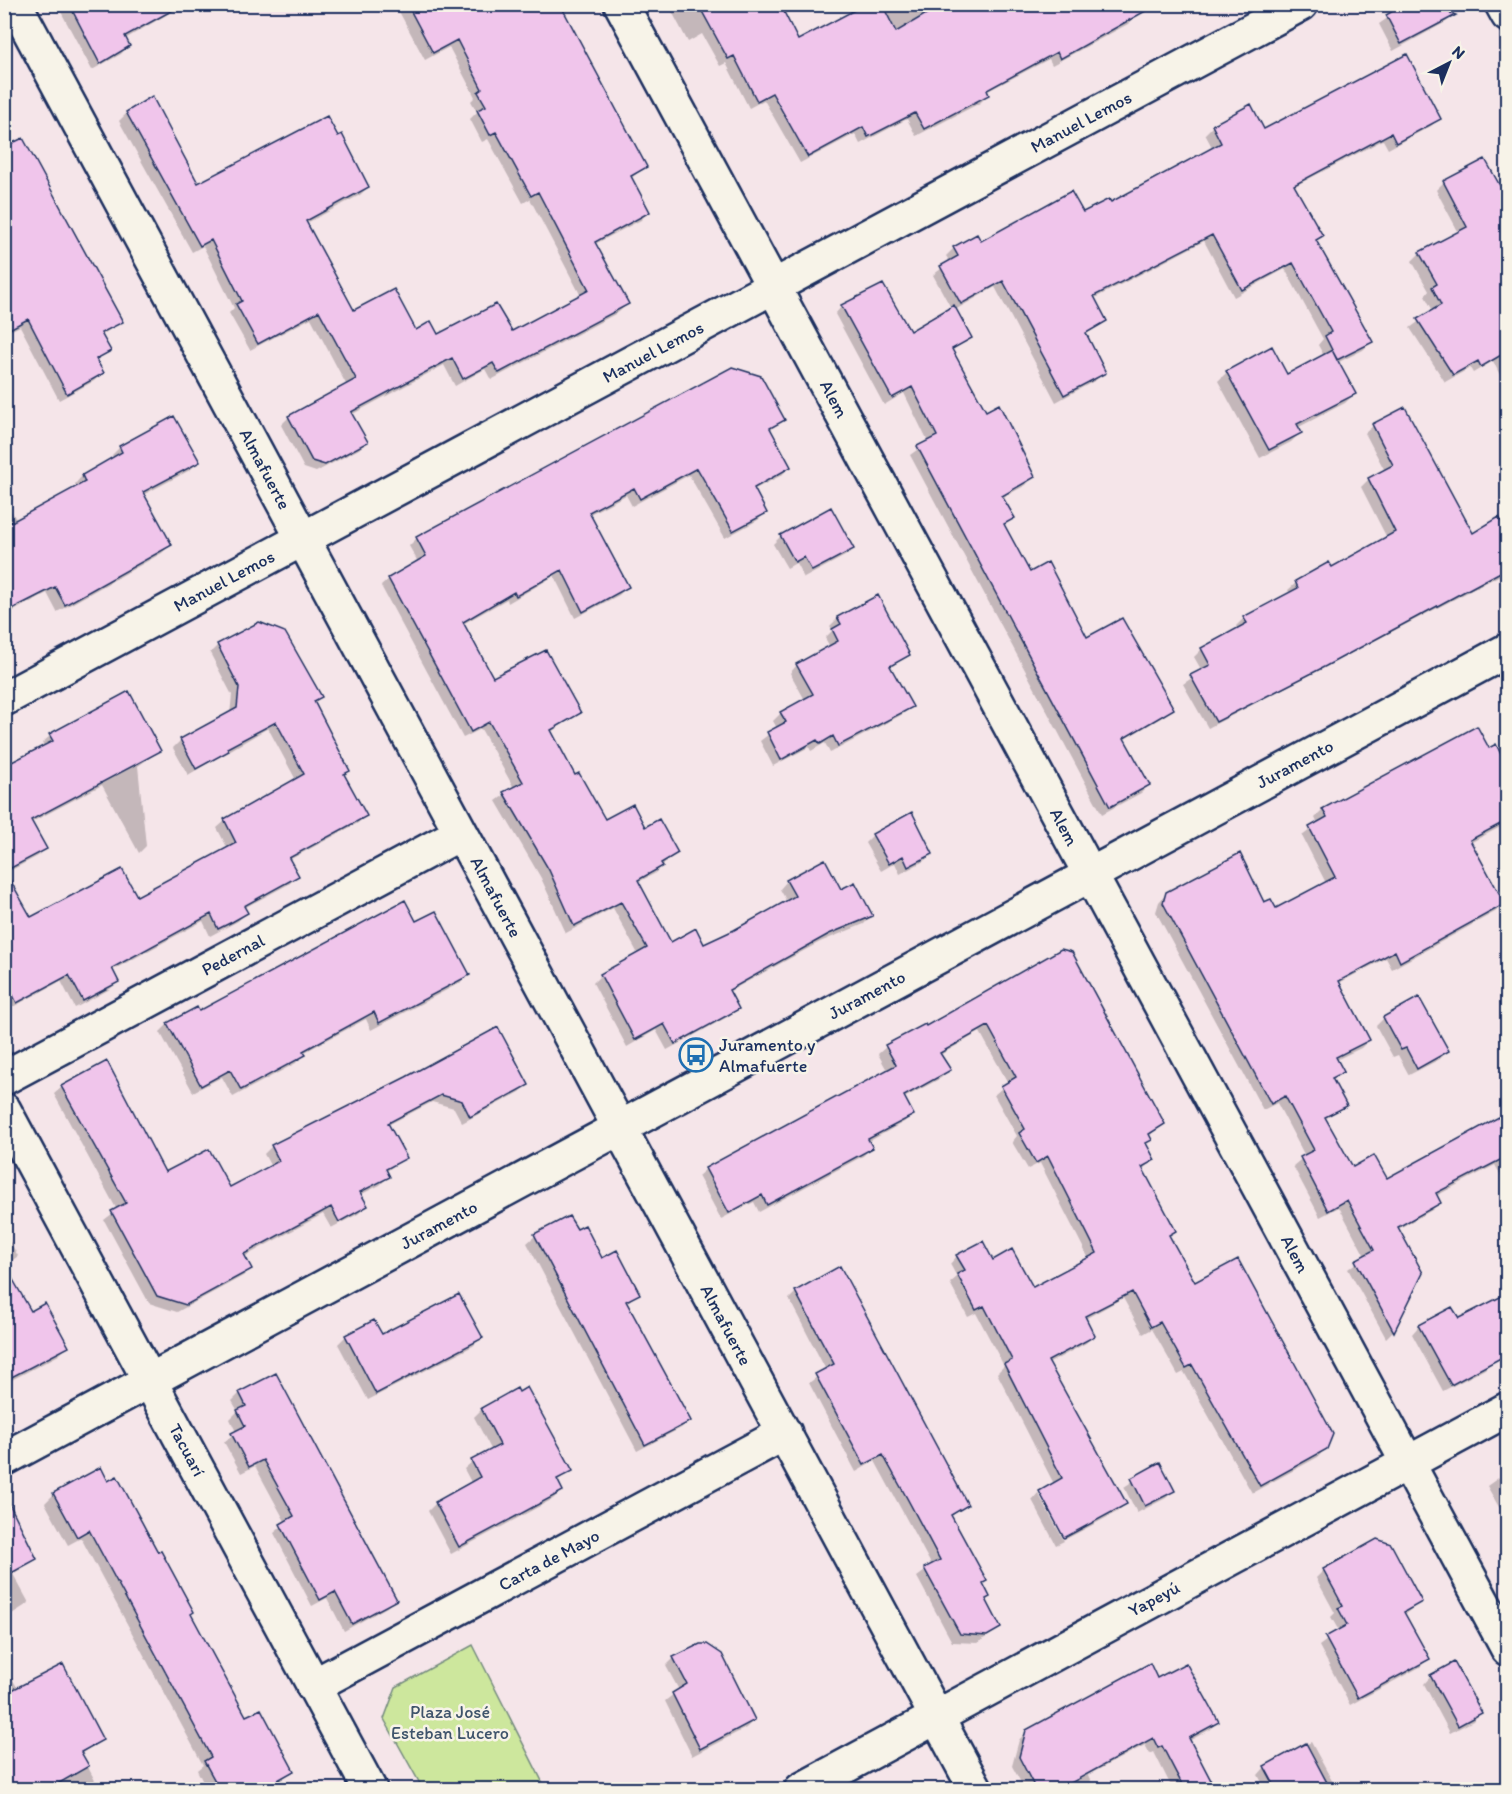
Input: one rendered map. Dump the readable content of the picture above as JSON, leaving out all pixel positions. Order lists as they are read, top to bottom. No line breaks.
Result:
{"streets":{"street":["Manuel Lemos","Alem","Almafuerte","Juramento","Pedernal","Tacuarí","Carta de Mayo","Yapeyú"]},"crossings":[["Manuel Lemos","Alem"],["Manuel Lemos","Almafuerte"],["Alem","Juramento"],["Alem","Yapeyú"],["Almafuerte","Juramento"],["Almafuerte","Pedernal"],["Almafuerte","Carta de Mayo"],["Almafuerte","Yapeyú"],["Juramento","Tacuarí"],["Tacuarí","Carta de Mayo"]],"parks":["Plaza José Esteban Lucero"],"places":{"bus stop":["Juramento y Almafuerte"]},"north":"top right"}
